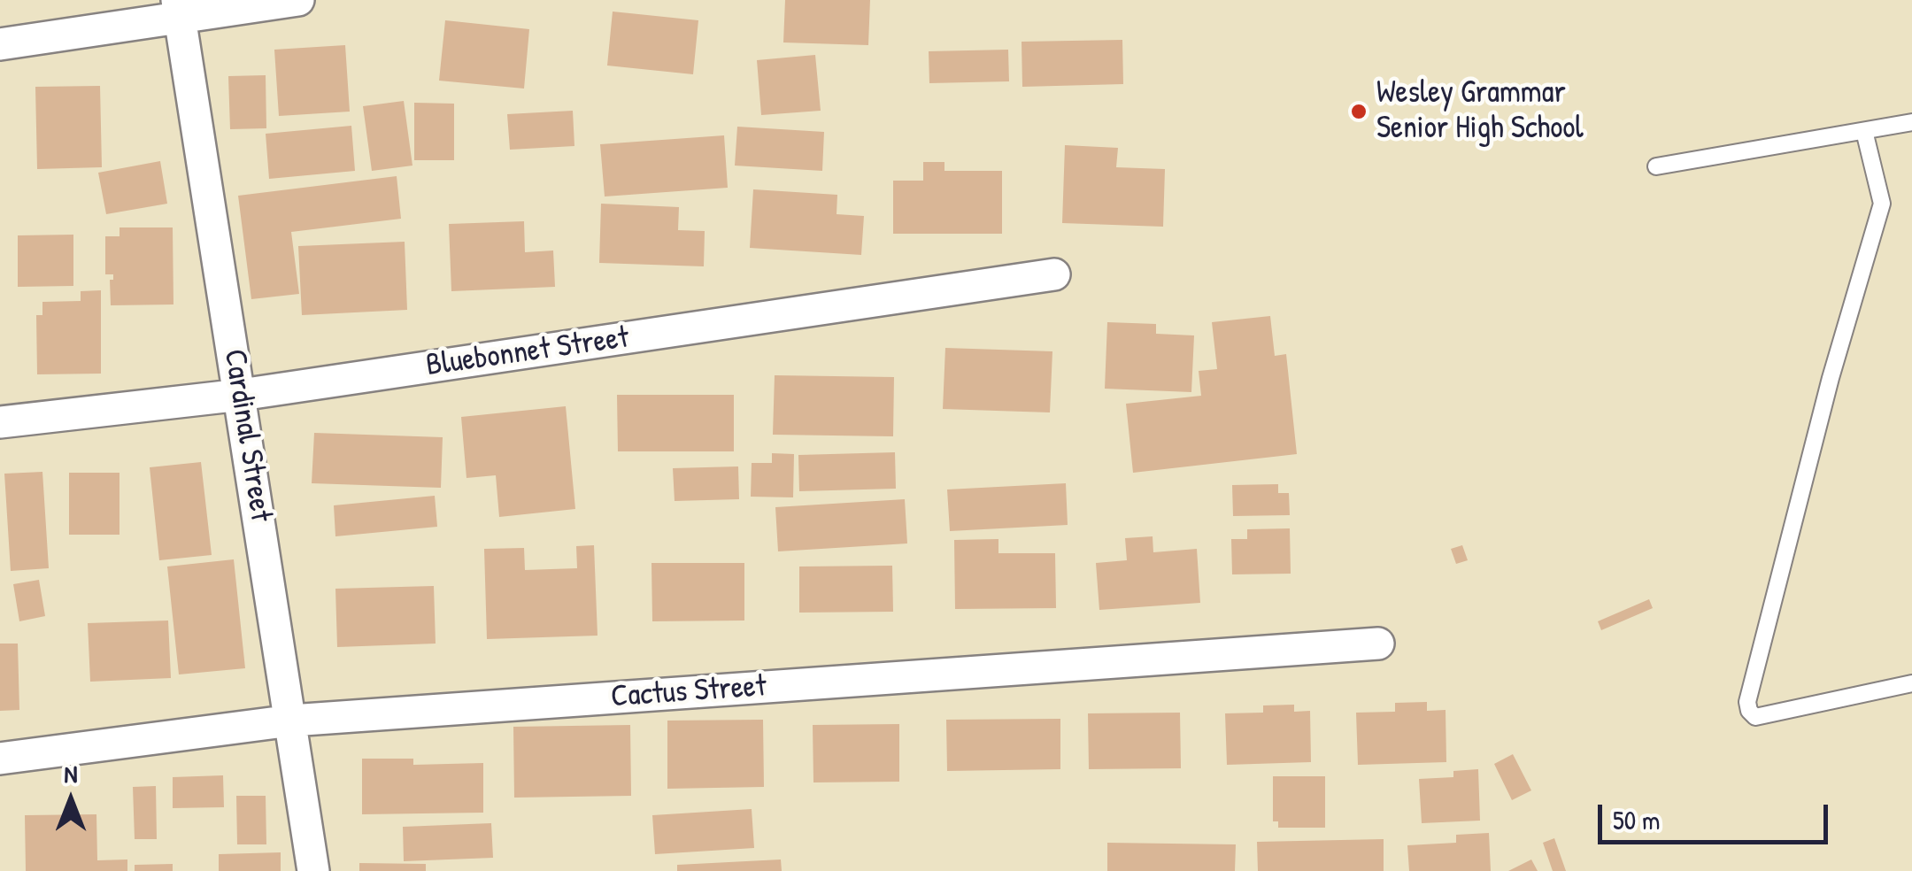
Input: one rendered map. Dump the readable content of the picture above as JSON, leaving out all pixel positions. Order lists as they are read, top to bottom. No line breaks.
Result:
{"streets":{"street":["Bluebonnet Street","Cardinal Street","Cactus Street"]},"crossings":[["Bluebonnet Street","Cardinal Street"],["Cardinal Street","Cactus Street"]],"places":["Wesley Grammar Senior High School"],"scale_bar":"50 m","north":"top"}
